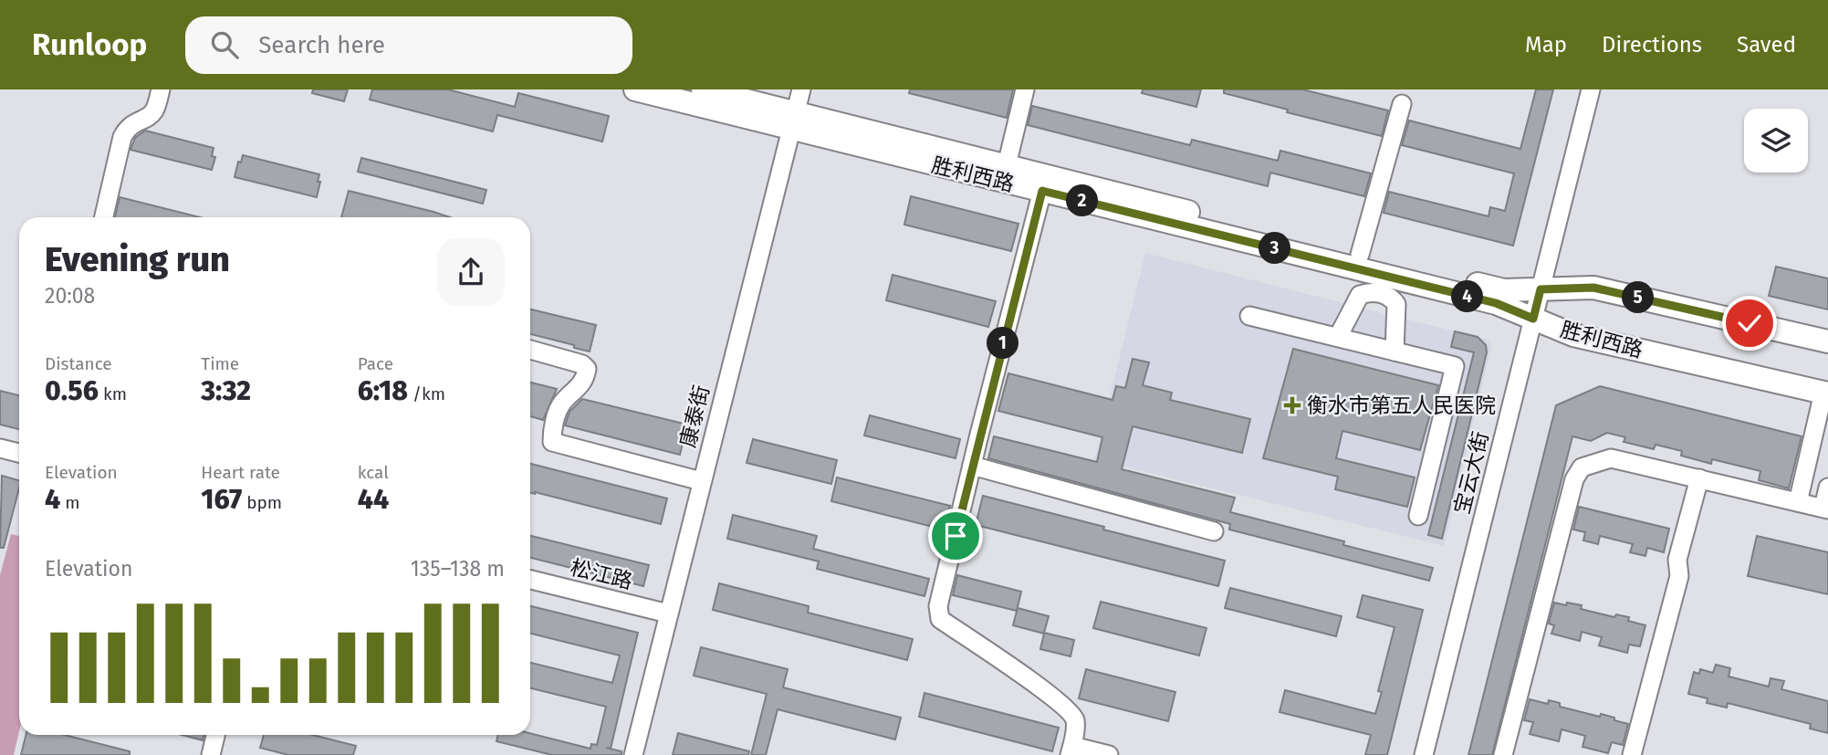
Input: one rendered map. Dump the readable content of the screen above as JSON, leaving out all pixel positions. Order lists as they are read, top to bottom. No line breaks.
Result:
{"streets":{"main road":["胜利西路"],"street":["康泰街","宝云大街","松江路"]},"crossings":[["胜利西路","康泰街"],["胜利西路","宝云大街"],["康泰街","松江路"]],"places":{"health":["衡水市第五人民医院"]},"page":{"header":"Runloop","search":"Search here","nav":["Map","Directions","Saved"],"pins":["2","3","4","5","1"],"heading":["Evening run","20:08"],"stats":[["Distance","0.56 km"],["Time","3:32"],["Pace","6:18 /km"],["Elevation","4 m"],["Heart rate","167 bpm"],["kcal","44"]],"chart":["Elevation","135–138 m"]}}
